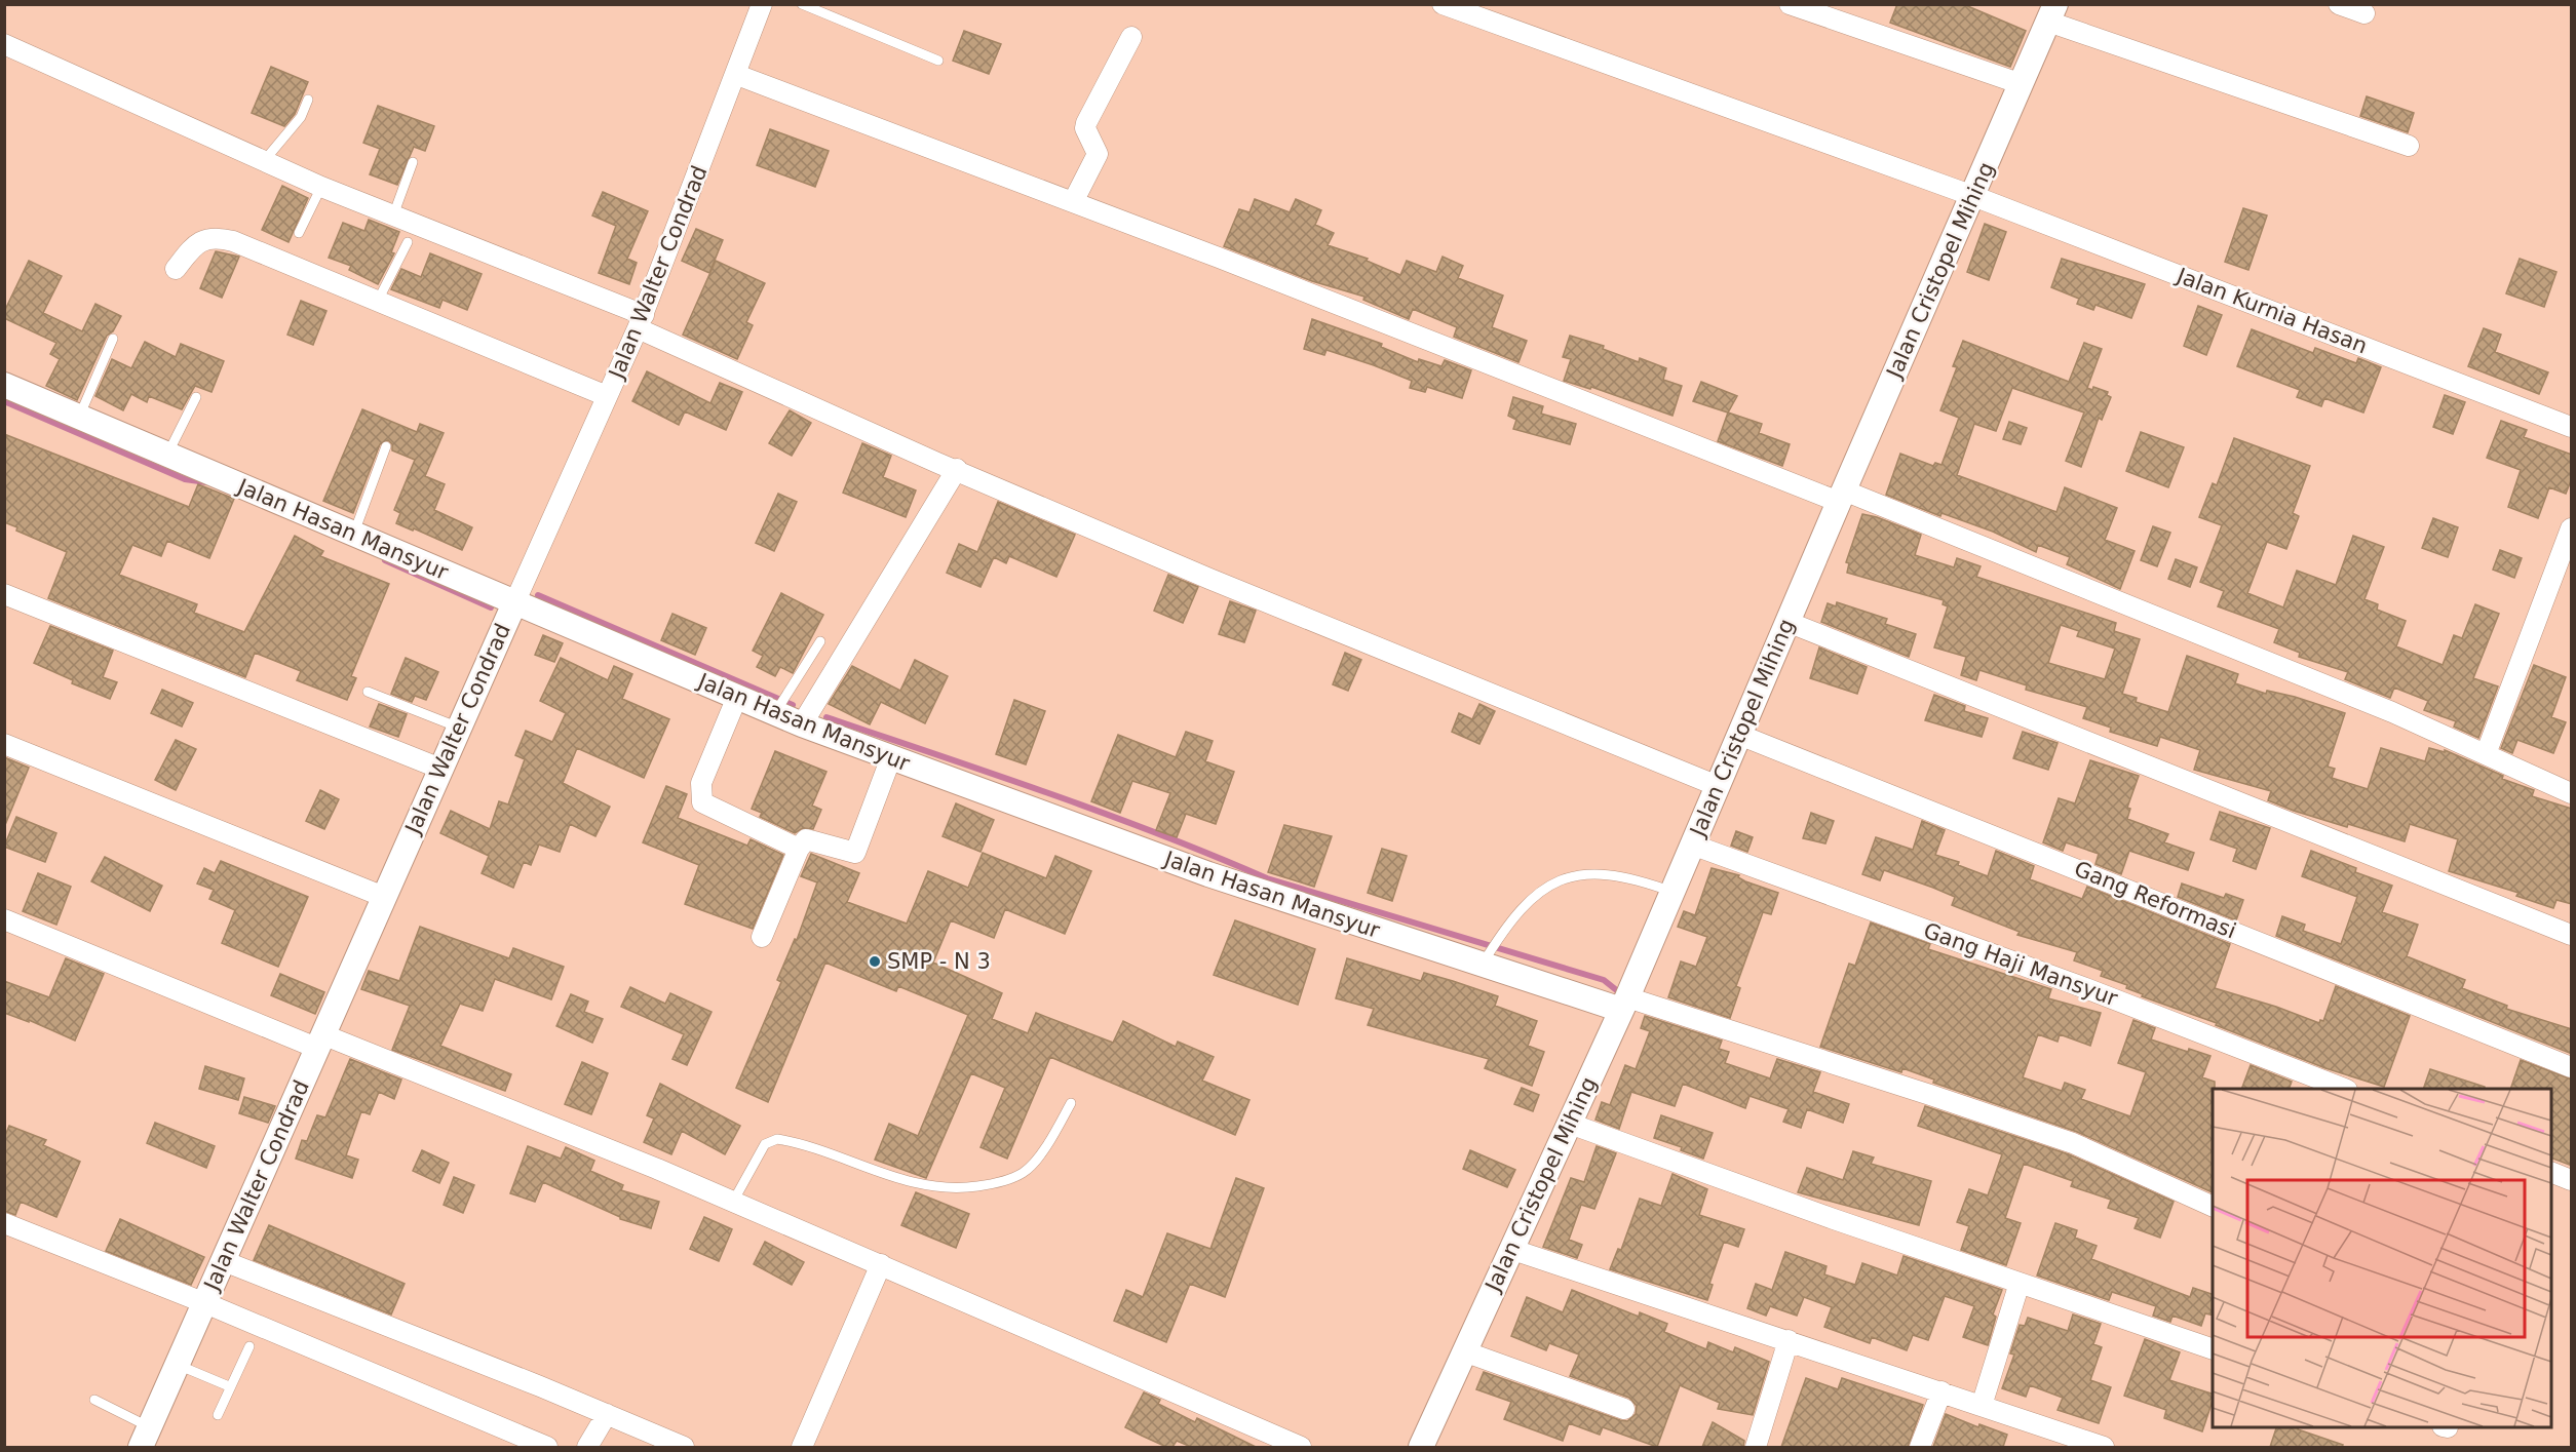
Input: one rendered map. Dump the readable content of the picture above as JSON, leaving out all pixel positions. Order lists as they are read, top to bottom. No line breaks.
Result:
{"streets":{"street":["Jalan Cristopel Mihing","Jalan Walter Condrad","Jalan Kurnia Hasan","Jalan Hasan Mansyur","Gang Reformasi","Gang Haji Mansyur"]},"crossings":[["Jalan Cristopel Mihing","Jalan Kurnia Hasan"],["Jalan Cristopel Mihing","Jalan Hasan Mansyur"],["Jalan Cristopel Mihing","Gang Reformasi"],["Jalan Cristopel Mihing","Gang Haji Mansyur"],["Jalan Walter Condrad","Jalan Hasan Mansyur"]],"places":["SMP - N 3"]}
